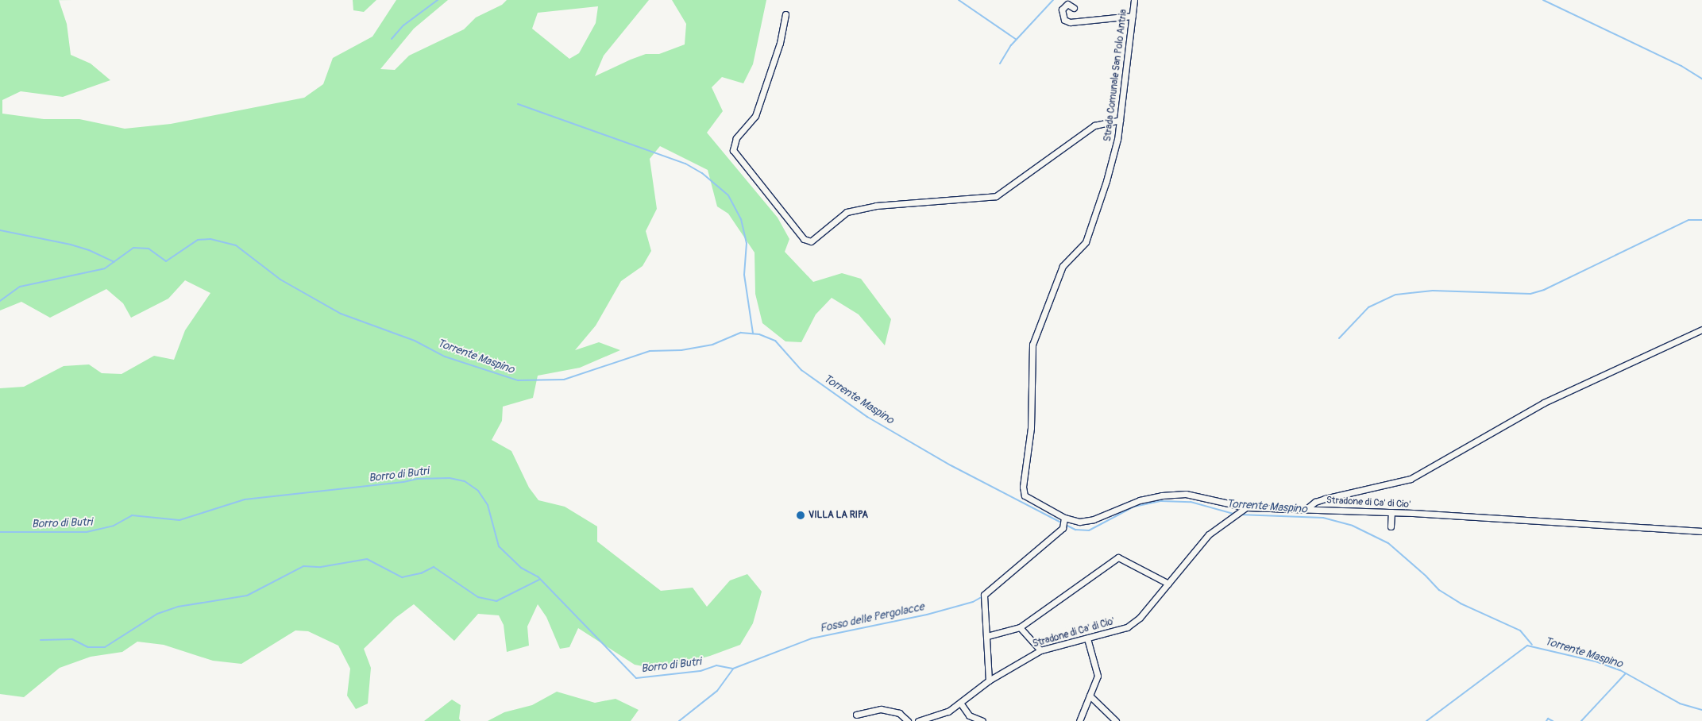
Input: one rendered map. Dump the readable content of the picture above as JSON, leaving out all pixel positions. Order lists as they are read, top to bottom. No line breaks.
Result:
{"streets":{"street":["Strada Comunale San Polo Antria","Stradone di Ca' di Cio'"]},"crossings":[["Strada Comunale San Polo Antria","Stradone di Ca' di Cio'"]],"water":["Torrente Maspino","Borro di Butri","Fosso delle Pergolacce"],"places":["VILLA LA RIPA"]}
